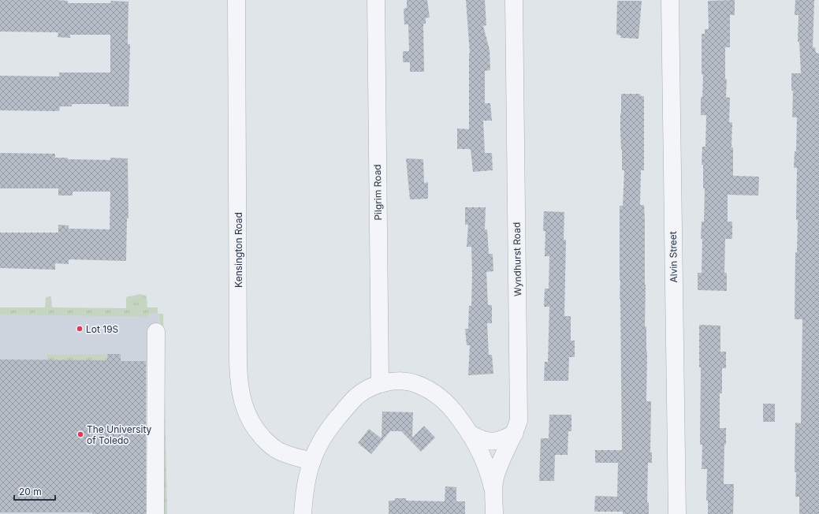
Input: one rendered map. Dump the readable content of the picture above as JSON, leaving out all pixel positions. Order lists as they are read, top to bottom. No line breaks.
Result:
{"streets":{"street":["Pilgrim Road","Kensington Road","Alvin Street","Wyndhurst Road"]},"places":["Lot 19S","The University of Toledo"],"scale_bar":"20 m"}
